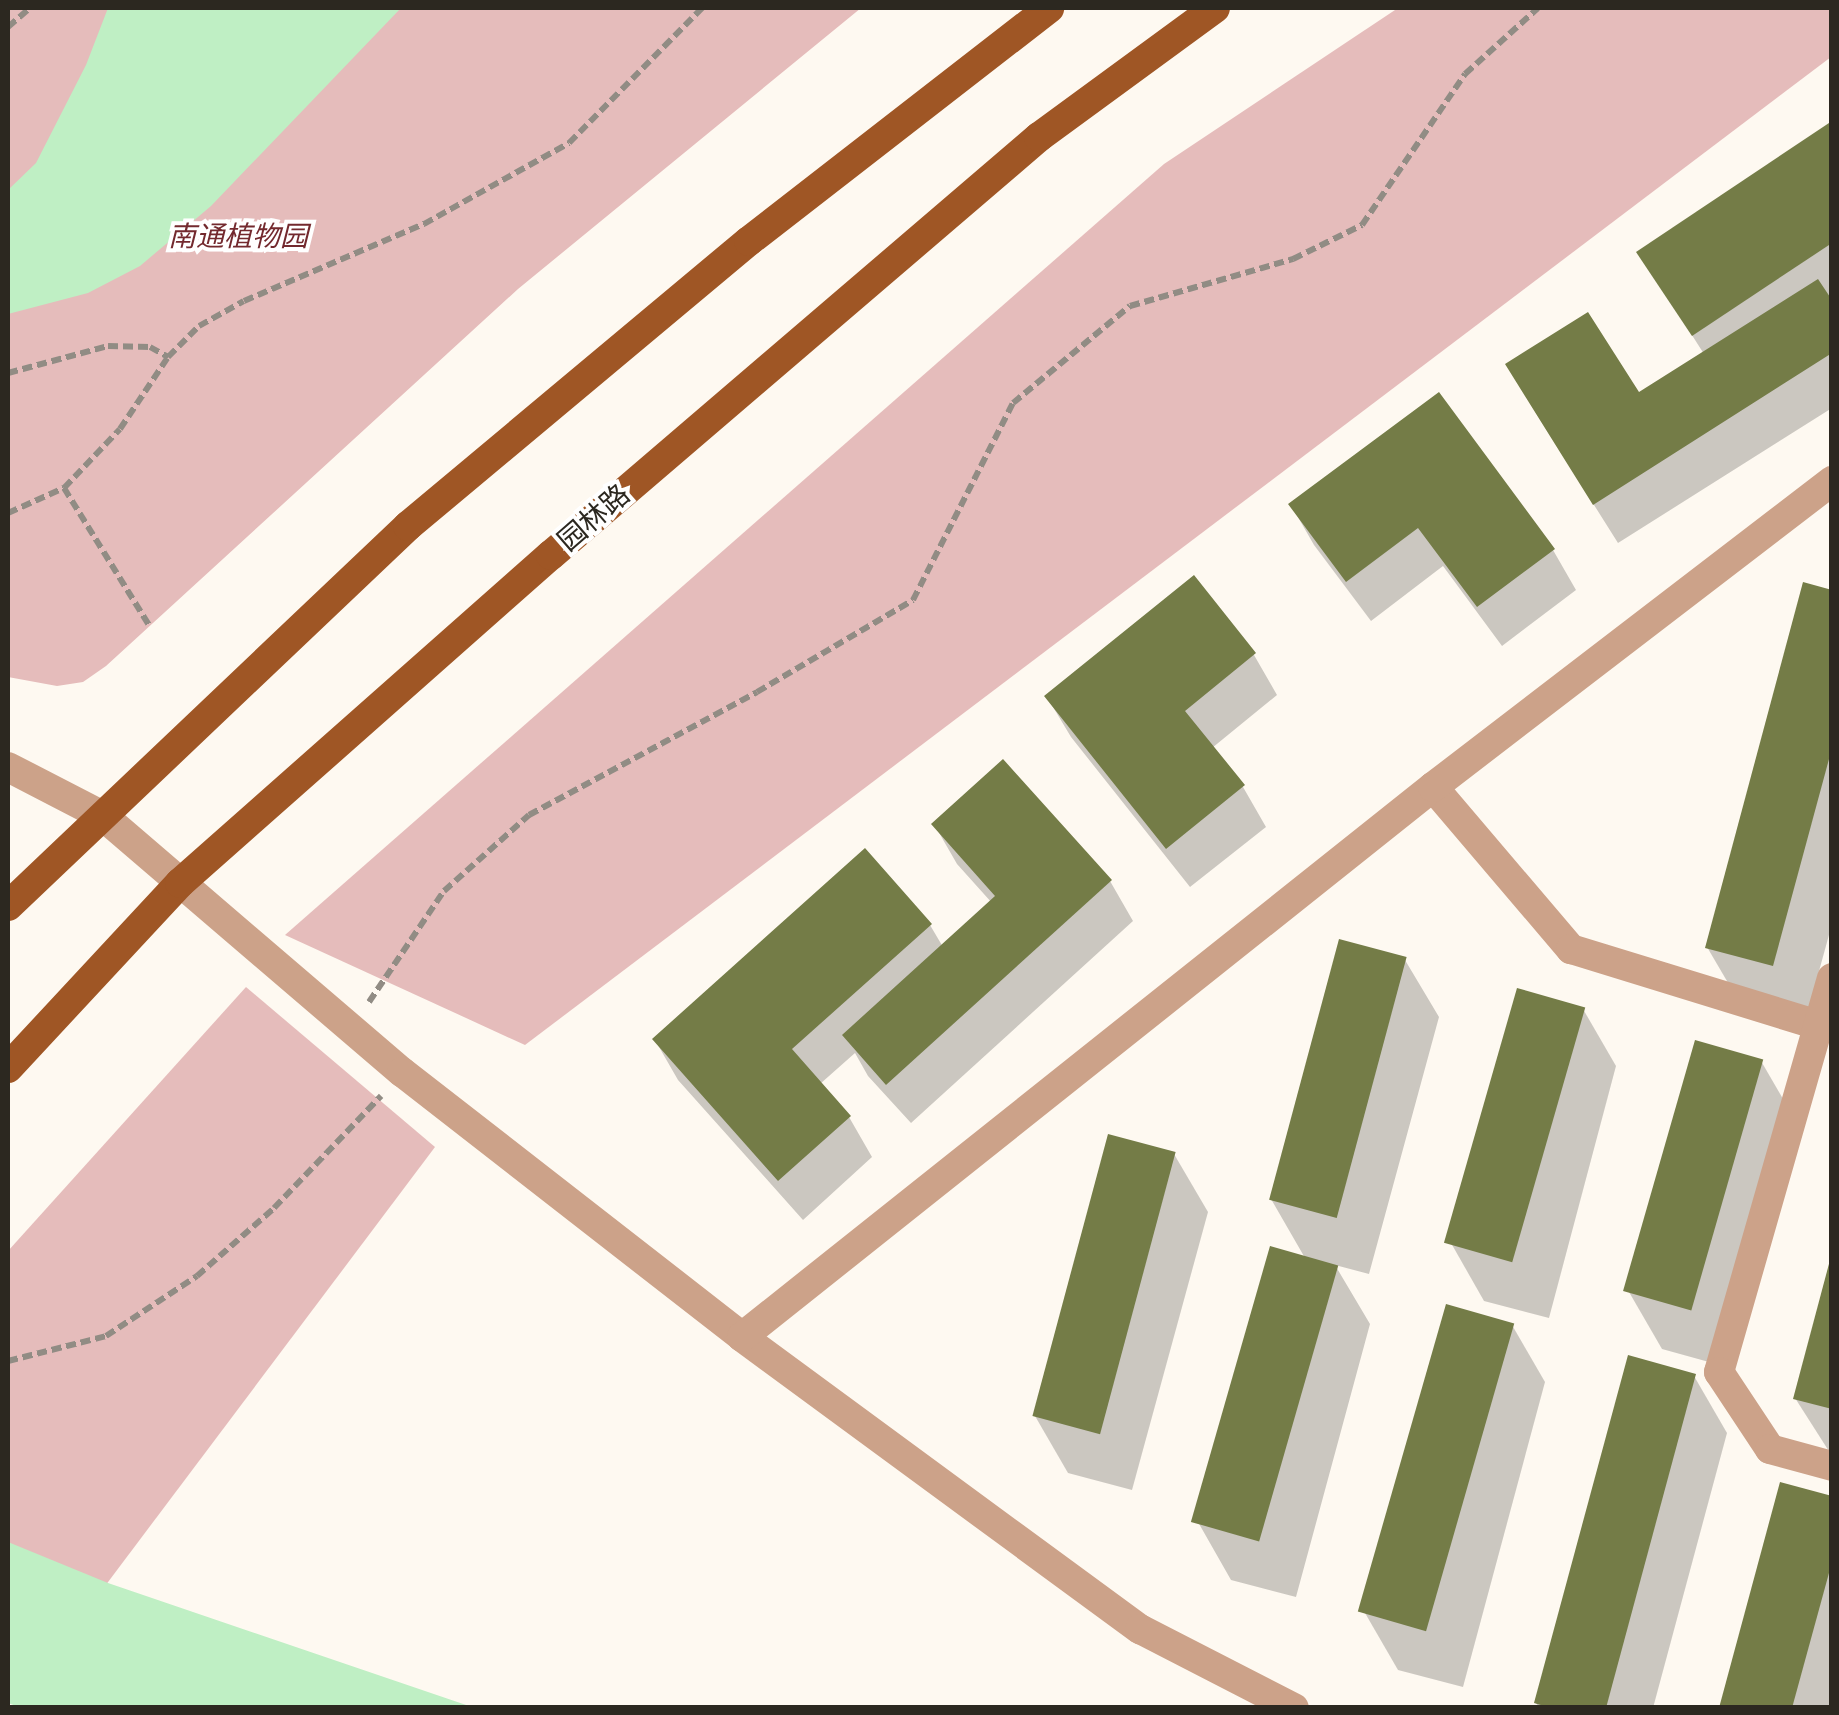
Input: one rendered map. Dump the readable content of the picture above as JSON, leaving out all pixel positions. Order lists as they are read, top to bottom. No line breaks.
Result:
{"streets":{"main road":["园林路"]},"parks":["南通植物园"]}
